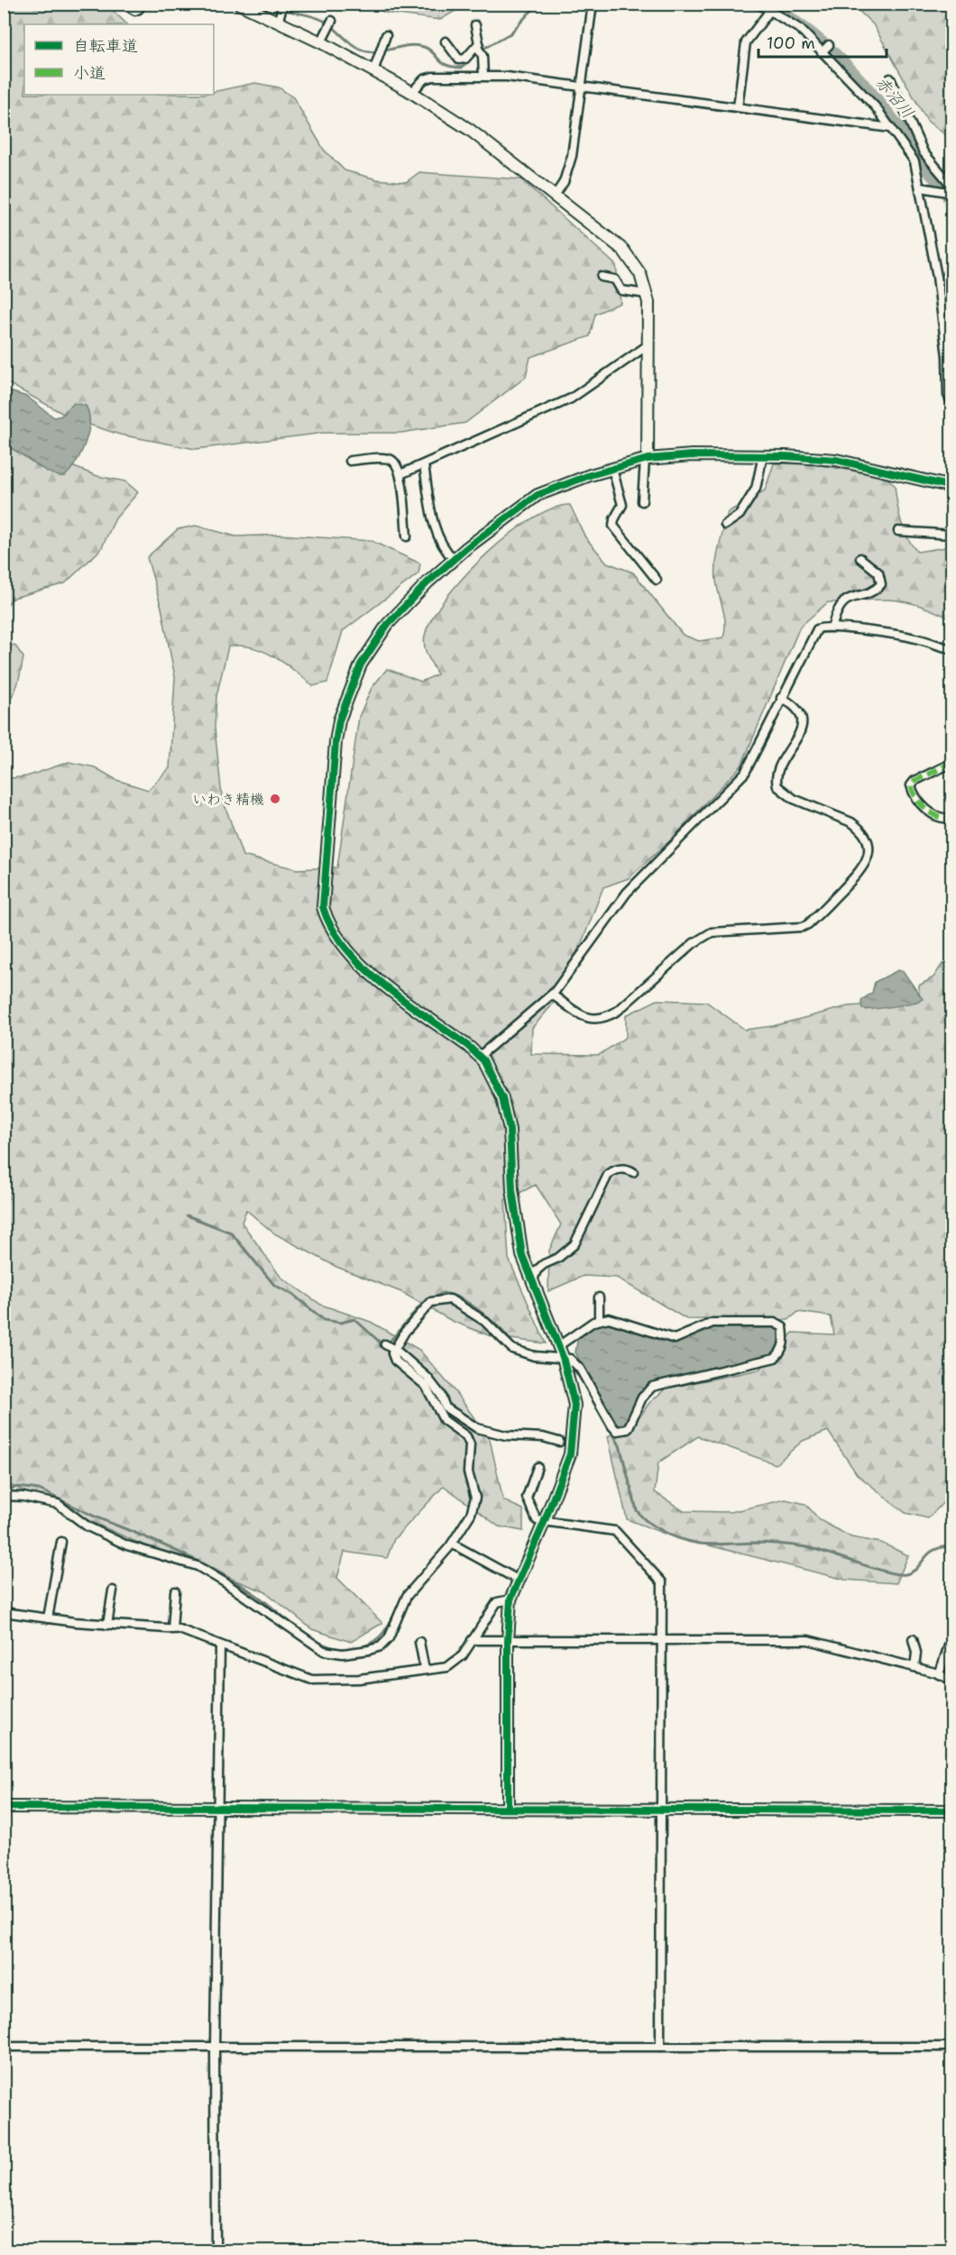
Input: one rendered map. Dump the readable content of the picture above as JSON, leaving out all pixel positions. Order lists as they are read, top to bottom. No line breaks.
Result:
{"water":["赤沼川"],"places":["いわき精機"],"legend":["自転車道","小道"],"scale_bar":"100 m"}
